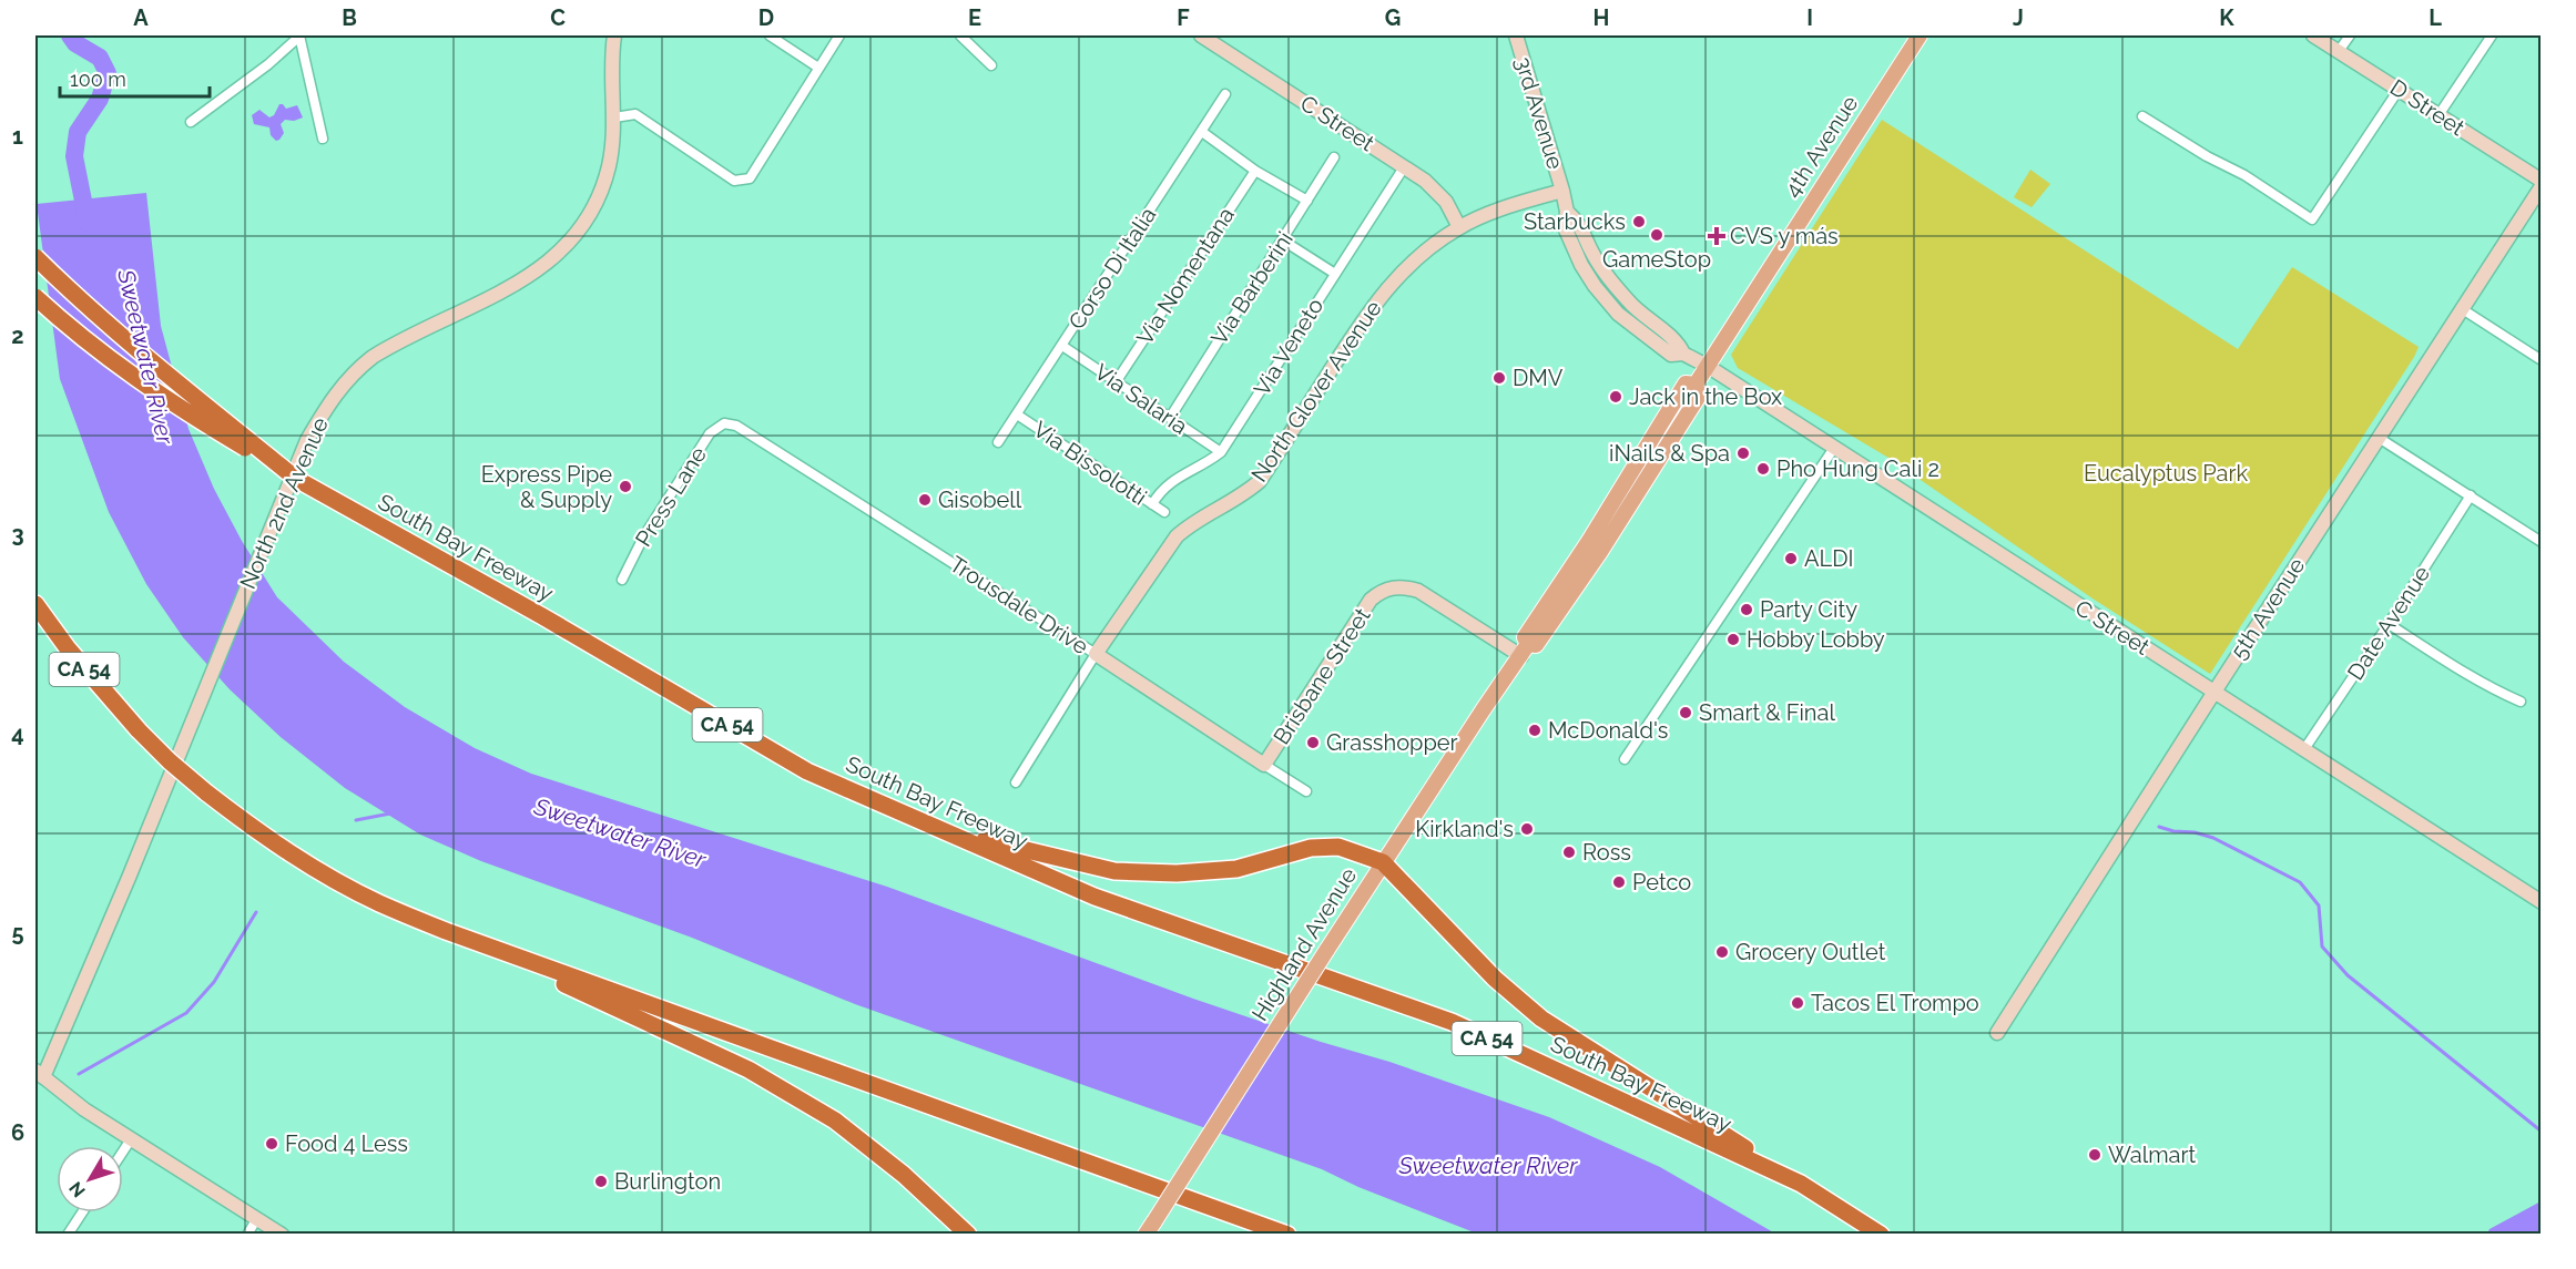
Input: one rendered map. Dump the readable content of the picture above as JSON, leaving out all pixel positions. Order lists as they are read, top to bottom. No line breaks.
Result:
{"streets":{"highway":["South Bay Freeway","CA 54"],"main road":["4th Avenue","Highland Avenue"],"street":["D Street","3rd Avenue","C Street","Corso Di Italia","Via Nomentana","Via Barberini","Via Veneto","North Glover Avenue","Via Salaria","Via Bissolotti","Press Lane","North 2nd Avenue","Trousdale Drive","5th Avenue","Date Avenue","Brisbane Street"]},"crossings":[["D Street","5th Avenue"],["3rd Avenue","C Street"],["3rd Avenue","North Glover Avenue"],["C Street","4th Avenue"],["C Street","Via Veneto"],["C Street","North Glover Avenue"],["C Street","5th Avenue"],["C Street","Date Avenue"],["4th Avenue","Brisbane Street"],["4th Avenue","Highland Avenue"],["Corso Di Italia","Via Salaria"],["Corso Di Italia","Via Bissolotti"],["Via Nomentana","Via Salaria"],["Via Barberini","Via Salaria"],["Via Veneto","Via Salaria"],["Via Veneto","Via Bissolotti"],["North Glover Avenue","Trousdale Drive"],["Press Lane","Trousdale Drive"],["Trousdale Drive","Brisbane Street"]],"water":["Sweetwater River"],"parks":["Eucalyptus Park"],"places":{"other":["Starbucks","GameStop","DMV","Jack in the Box","iNails & Spa","Pho Hung Cali 2","Express Pipe & Supply","Gisobell","ALDI","Party City","Hobby Lobby","Smart & Final","McDonald's","Grasshopper","Kirkland's","Ross","Petco","Grocery Outlet","Tacos El Trompo","Food 4 Less","Walmart","Burlington"],"health":["CVS y más"]},"scale_bar":"100 m","north":"bottom left","grid":{"columns":["A","B","C","D","E","F","G","H","I","J","K","L"],"rows":["1","2","3","4","5","6"]}}
